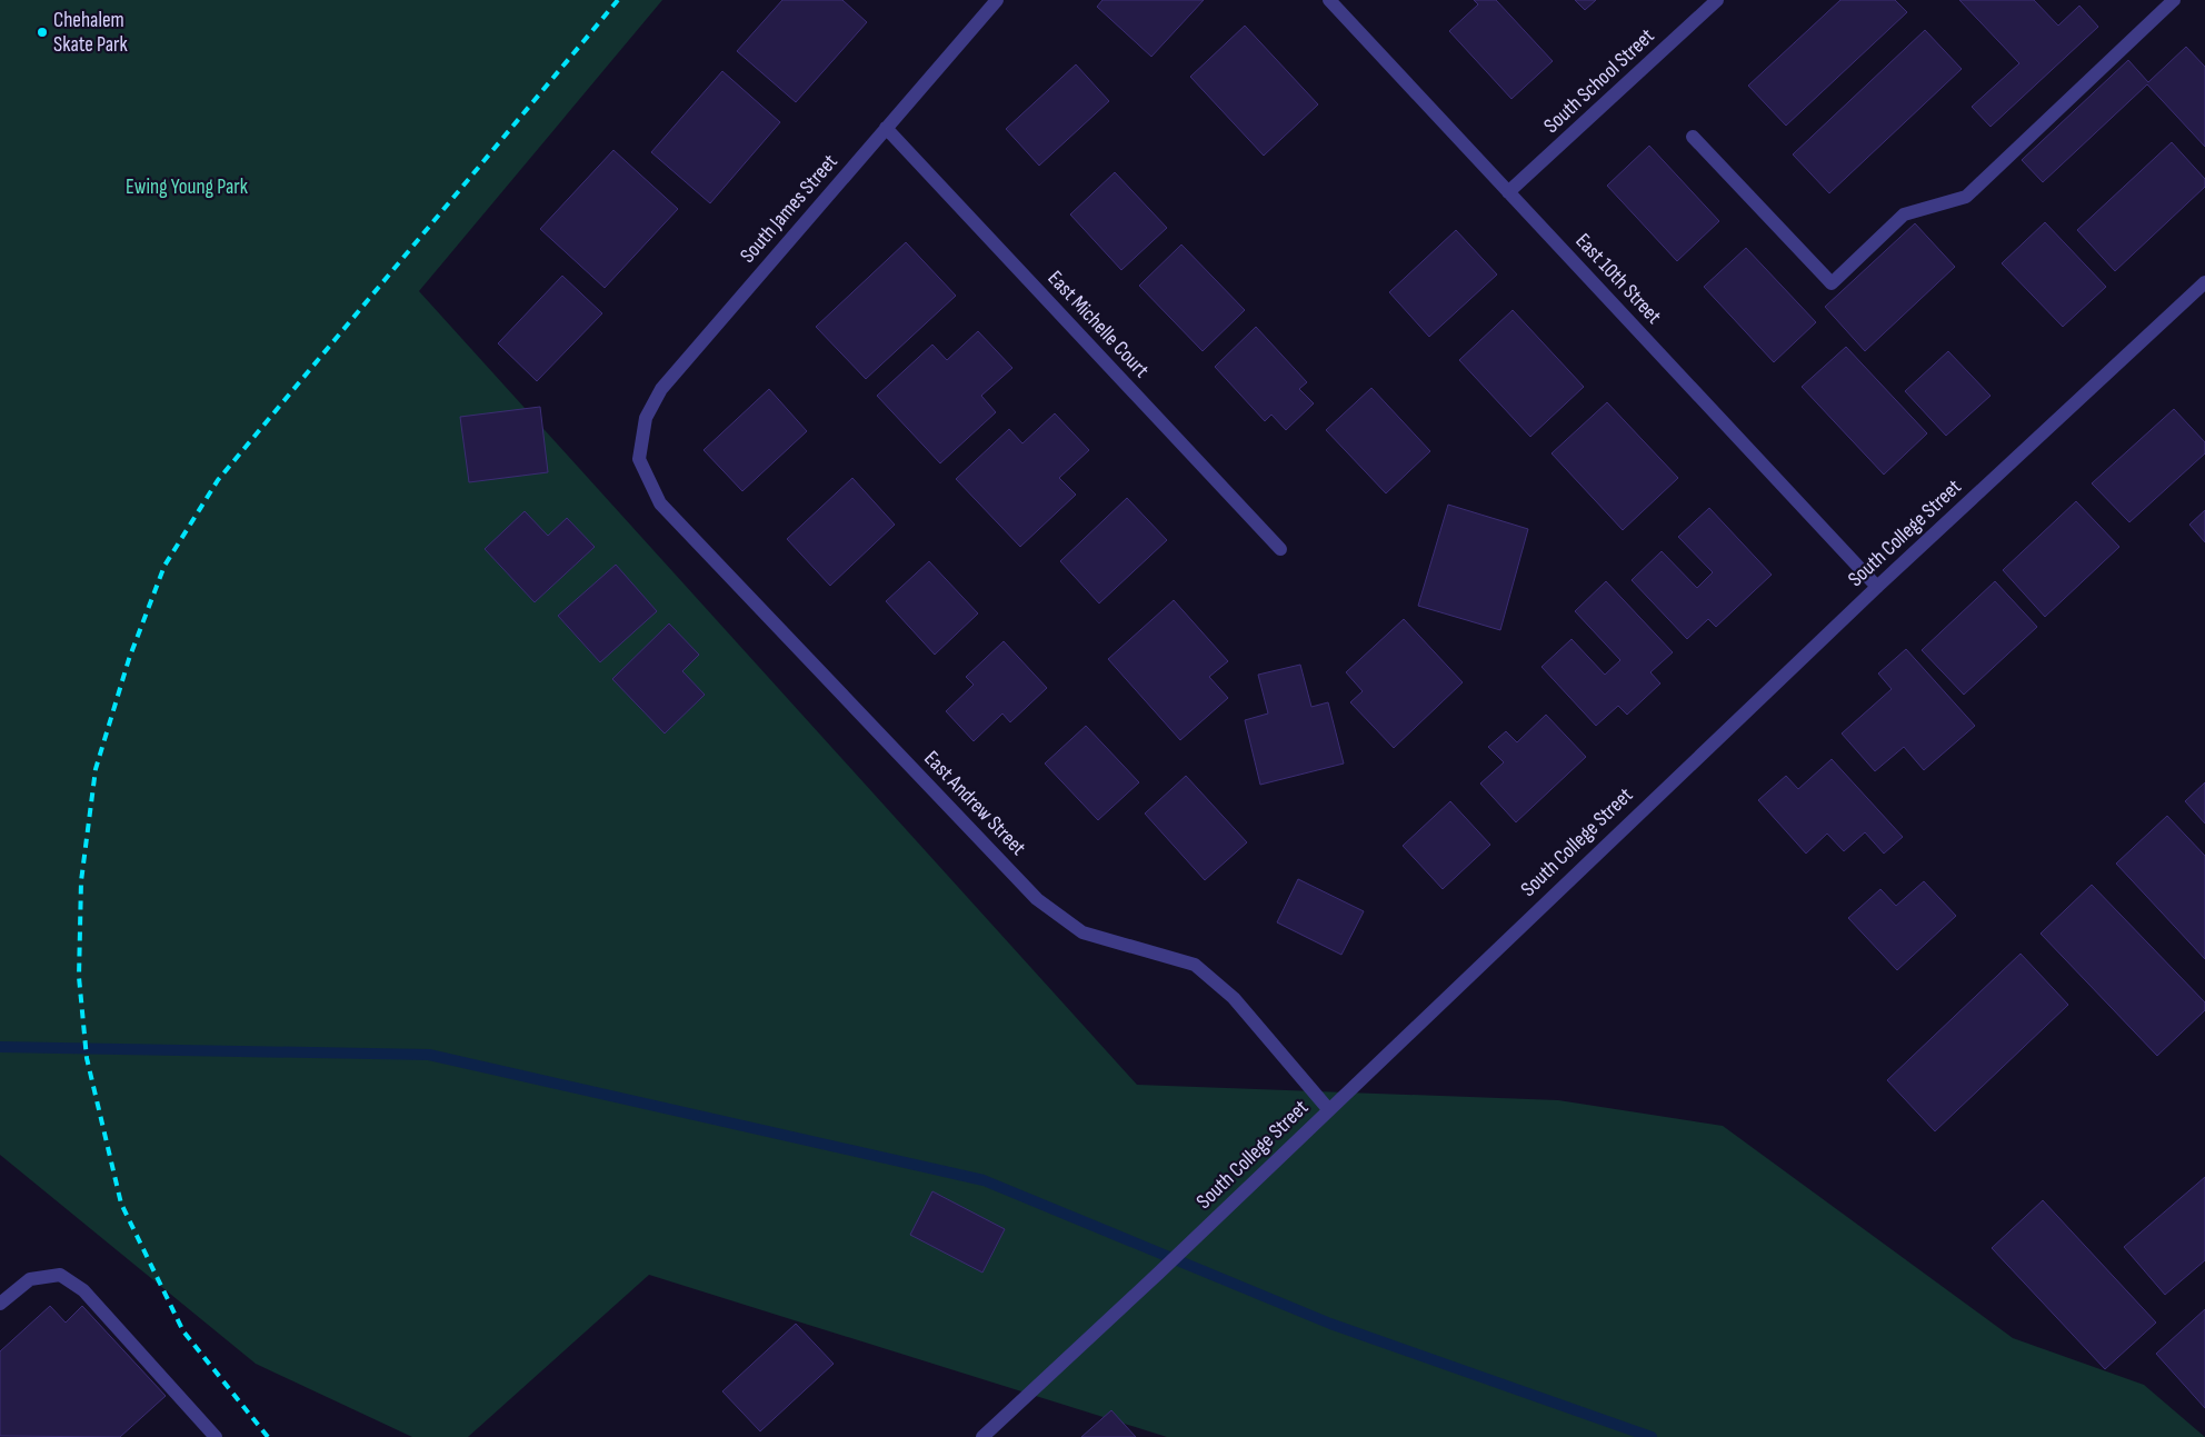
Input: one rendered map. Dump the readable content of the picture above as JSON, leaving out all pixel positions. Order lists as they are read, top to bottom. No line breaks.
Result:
{"streets":{"street":["South School Street","South James Street","East 10th Street","East Michelle Court","South College Street","East Andrew Street"]},"crossings":[["South School Street","East 10th Street"],["South James Street","East Michelle Court"],["South James Street","East Andrew Street"],["East 10th Street","South College Street"],["South College Street","East Andrew Street"]],"parks":["Ewing Young Park"],"places":["Chehalem Skate Park"]}
